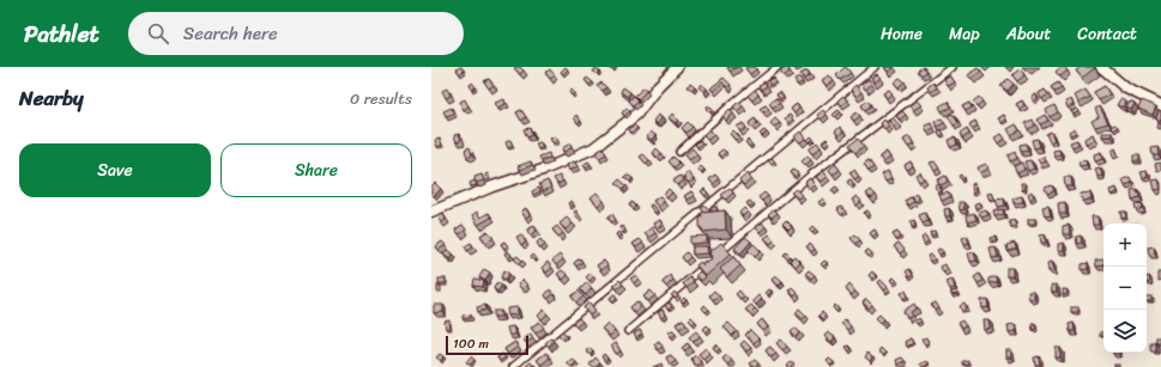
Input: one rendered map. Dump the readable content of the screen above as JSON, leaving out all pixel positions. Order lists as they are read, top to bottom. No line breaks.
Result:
{"scale_bar":"100 m","page":{"header":"Pathlet","search":"Search here","nav":["Home","Map","About","Contact"],"heading":["Nearby","0 results"],"buttons":["Save","Share"],"map_buttons":["+","−"],"scale":"100 m"}}
